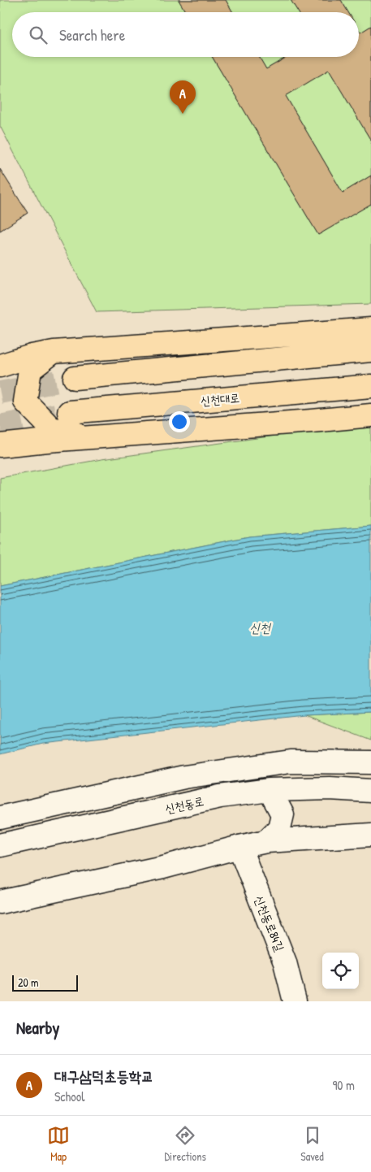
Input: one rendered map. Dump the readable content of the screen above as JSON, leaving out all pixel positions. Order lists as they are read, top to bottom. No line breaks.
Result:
{"streets":{"highway":["신천대로"],"main road":["신천동로","신천동로84길"]},"water":["신천"],"scale_bar":"20 m","page":{"search":"Search here","pins":"A","scale":"20 m","heading":"Nearby","list":[{"mark":"A","name":"대구삼덕초등학교","note":"School","value":"90 m"}],"nav":["Map","Directions","Saved"]}}
